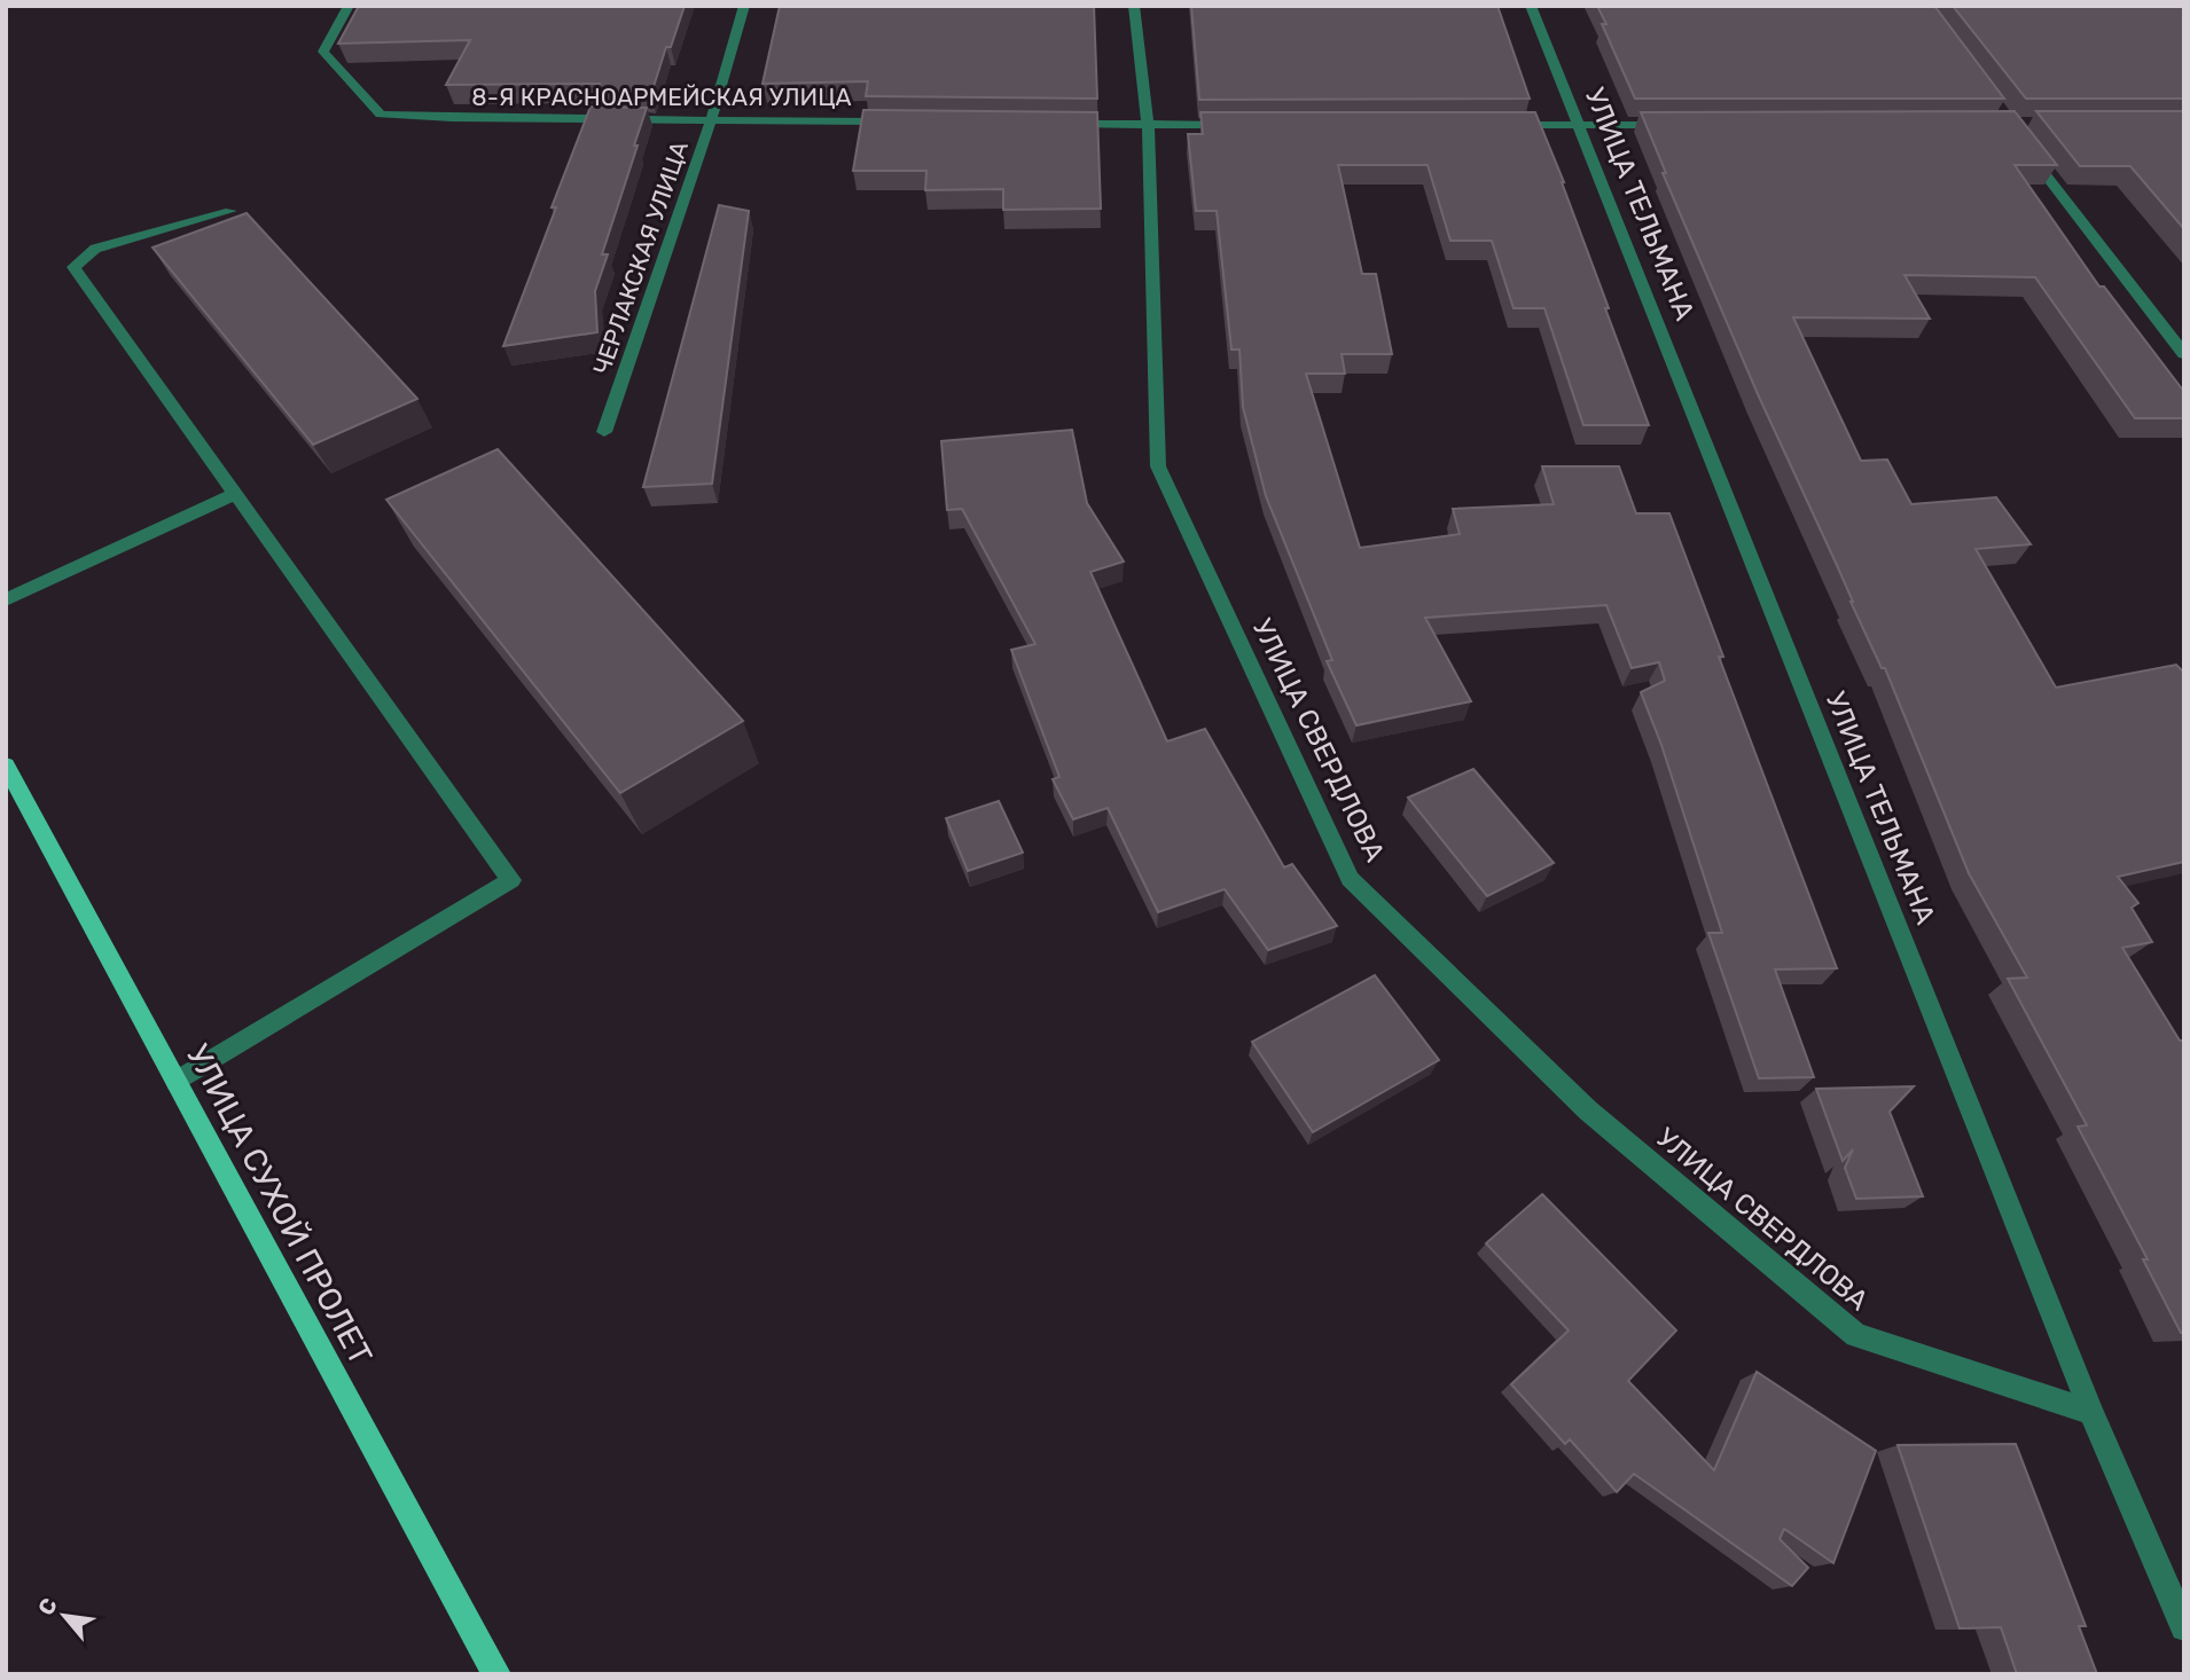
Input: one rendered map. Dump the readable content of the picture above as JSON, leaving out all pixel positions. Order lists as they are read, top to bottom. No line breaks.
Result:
{"streets":{"main road":["УЛИЦА СУХОЙ ПРОЛЕТ"],"street":["8-Я КРАСНОАРМЕЙСКАЯ УЛИЦА","УЛИЦА ТЕЛЬМАНА","ЧЕРЛАКСКАЯ УЛИЦА","УЛИЦА СВЕРДЛОВА"]},"crossings":[["8-Я КРАСНОАРМЕЙСКАЯ УЛИЦА","ЧЕРЛАКСКАЯ УЛИЦА"],["УЛИЦА ТЕЛЬМАНА","УЛИЦА СВЕРДЛОВА"]],"north":"top left"}
